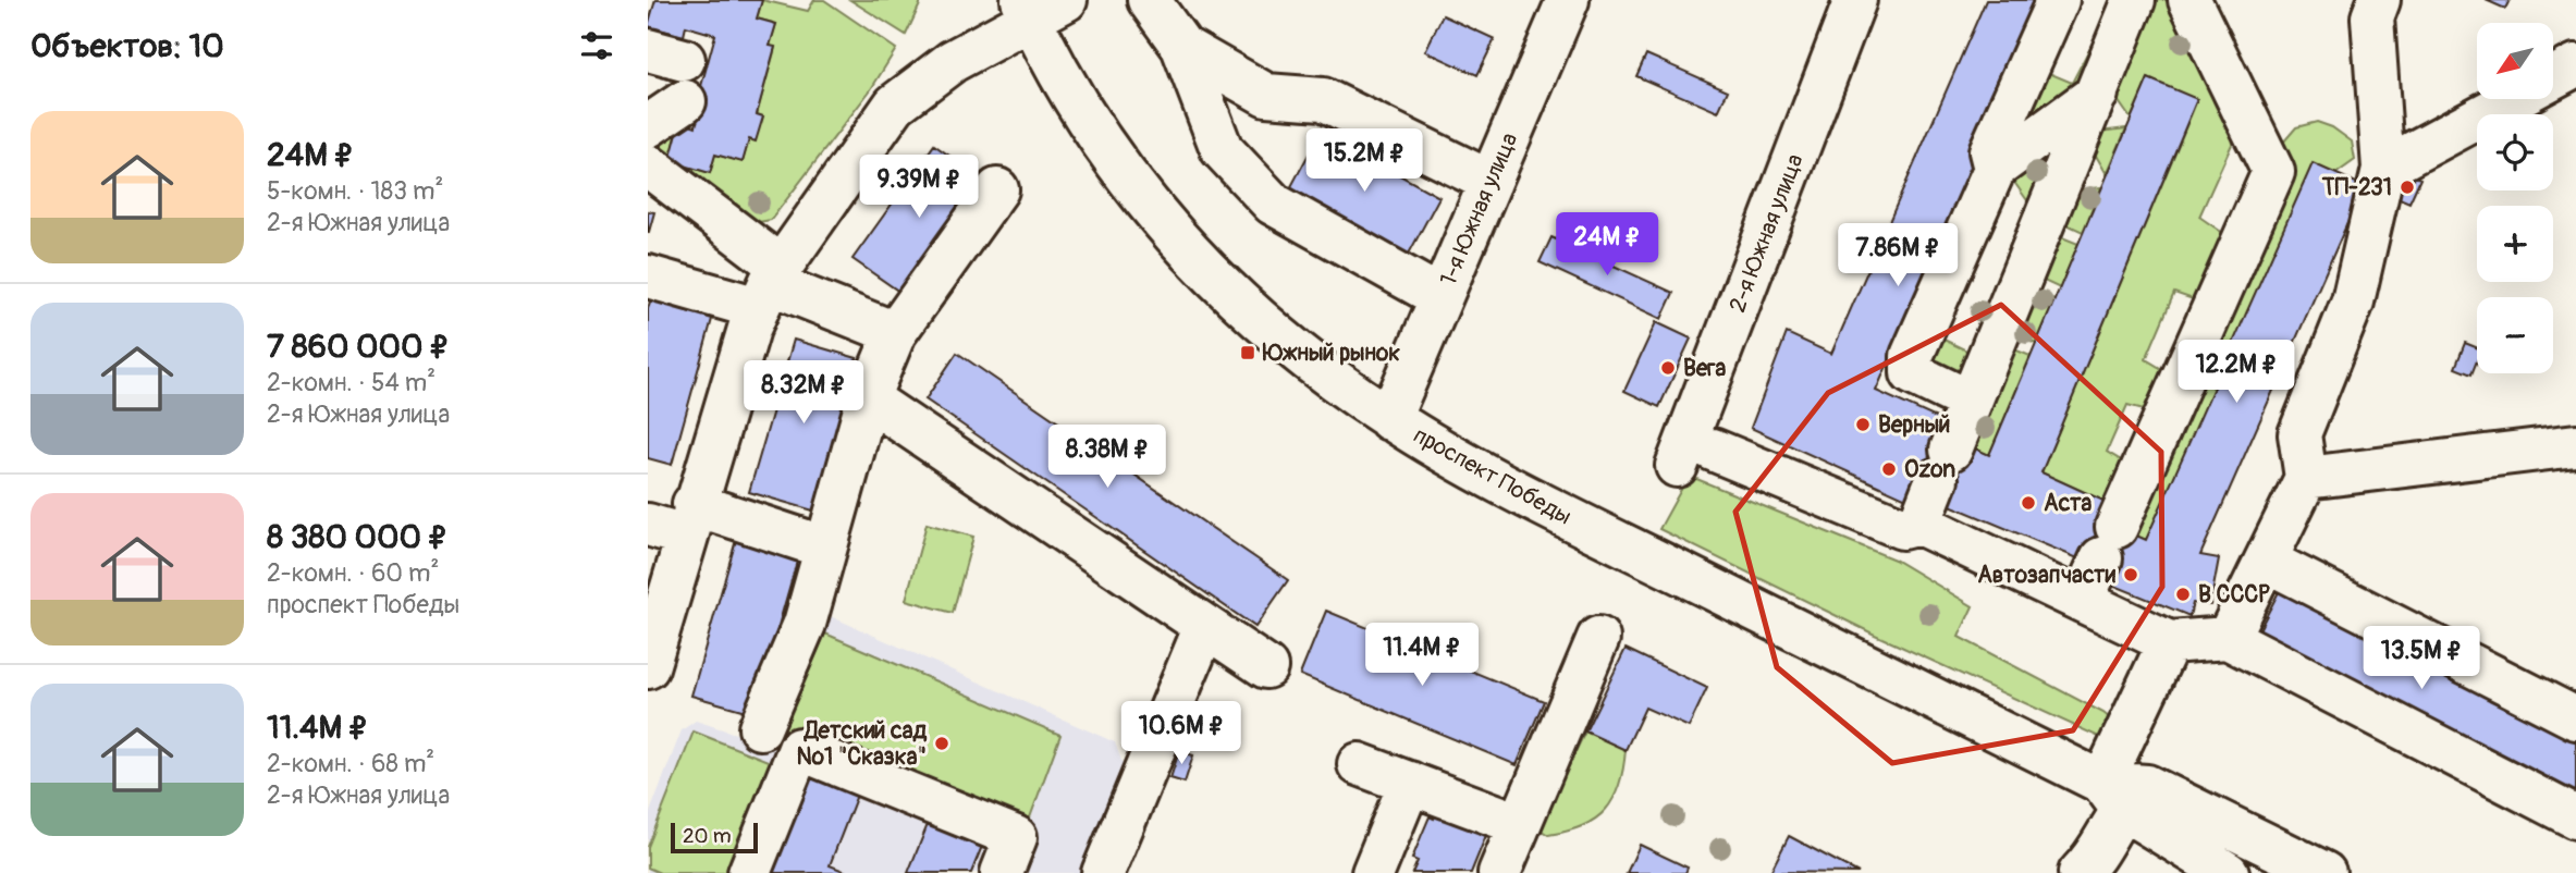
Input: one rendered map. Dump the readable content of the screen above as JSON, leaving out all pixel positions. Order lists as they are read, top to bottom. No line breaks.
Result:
{"streets":{"street":["1-я Южная улица","2-я Южная улица","проспект Победы"]},"crossings":[["1-я Южная улица","проспект Победы"]],"places":{"other":["ТП-231","Вега","Верный","Ozon","Аста","Автозапчасти","В СССР","Детский сад №1 \"Сказка\""],"transit":["Южный рынок"]},"scale_bar":"20 m","north":"bottom left","page":{"heading":"Объектов: 10","map_buttons":["+","−"],"list":[{"name":"24M ₽","note":"5-комн. · 183 m² · 2-я Южная улица"},{"name":"7 860 000 ₽","note":"2-комн. · 54 m² · 2-я Южная улица"},{"name":"8 380 000 ₽","note":"2-комн. · 60 m² · проспект Победы"},{"name":"11.4M ₽","note":"2-комн. · 68 m² · 2-я Южная улица"}],"price":["15.2M ₽","9.39M ₽","24M ₽","7.86M ₽","12.2M ₽","8.32M ₽","8.38M ₽","11.4M ₽","13.5M ₽","10.6M ₽"],"scale":"20 m"}}
